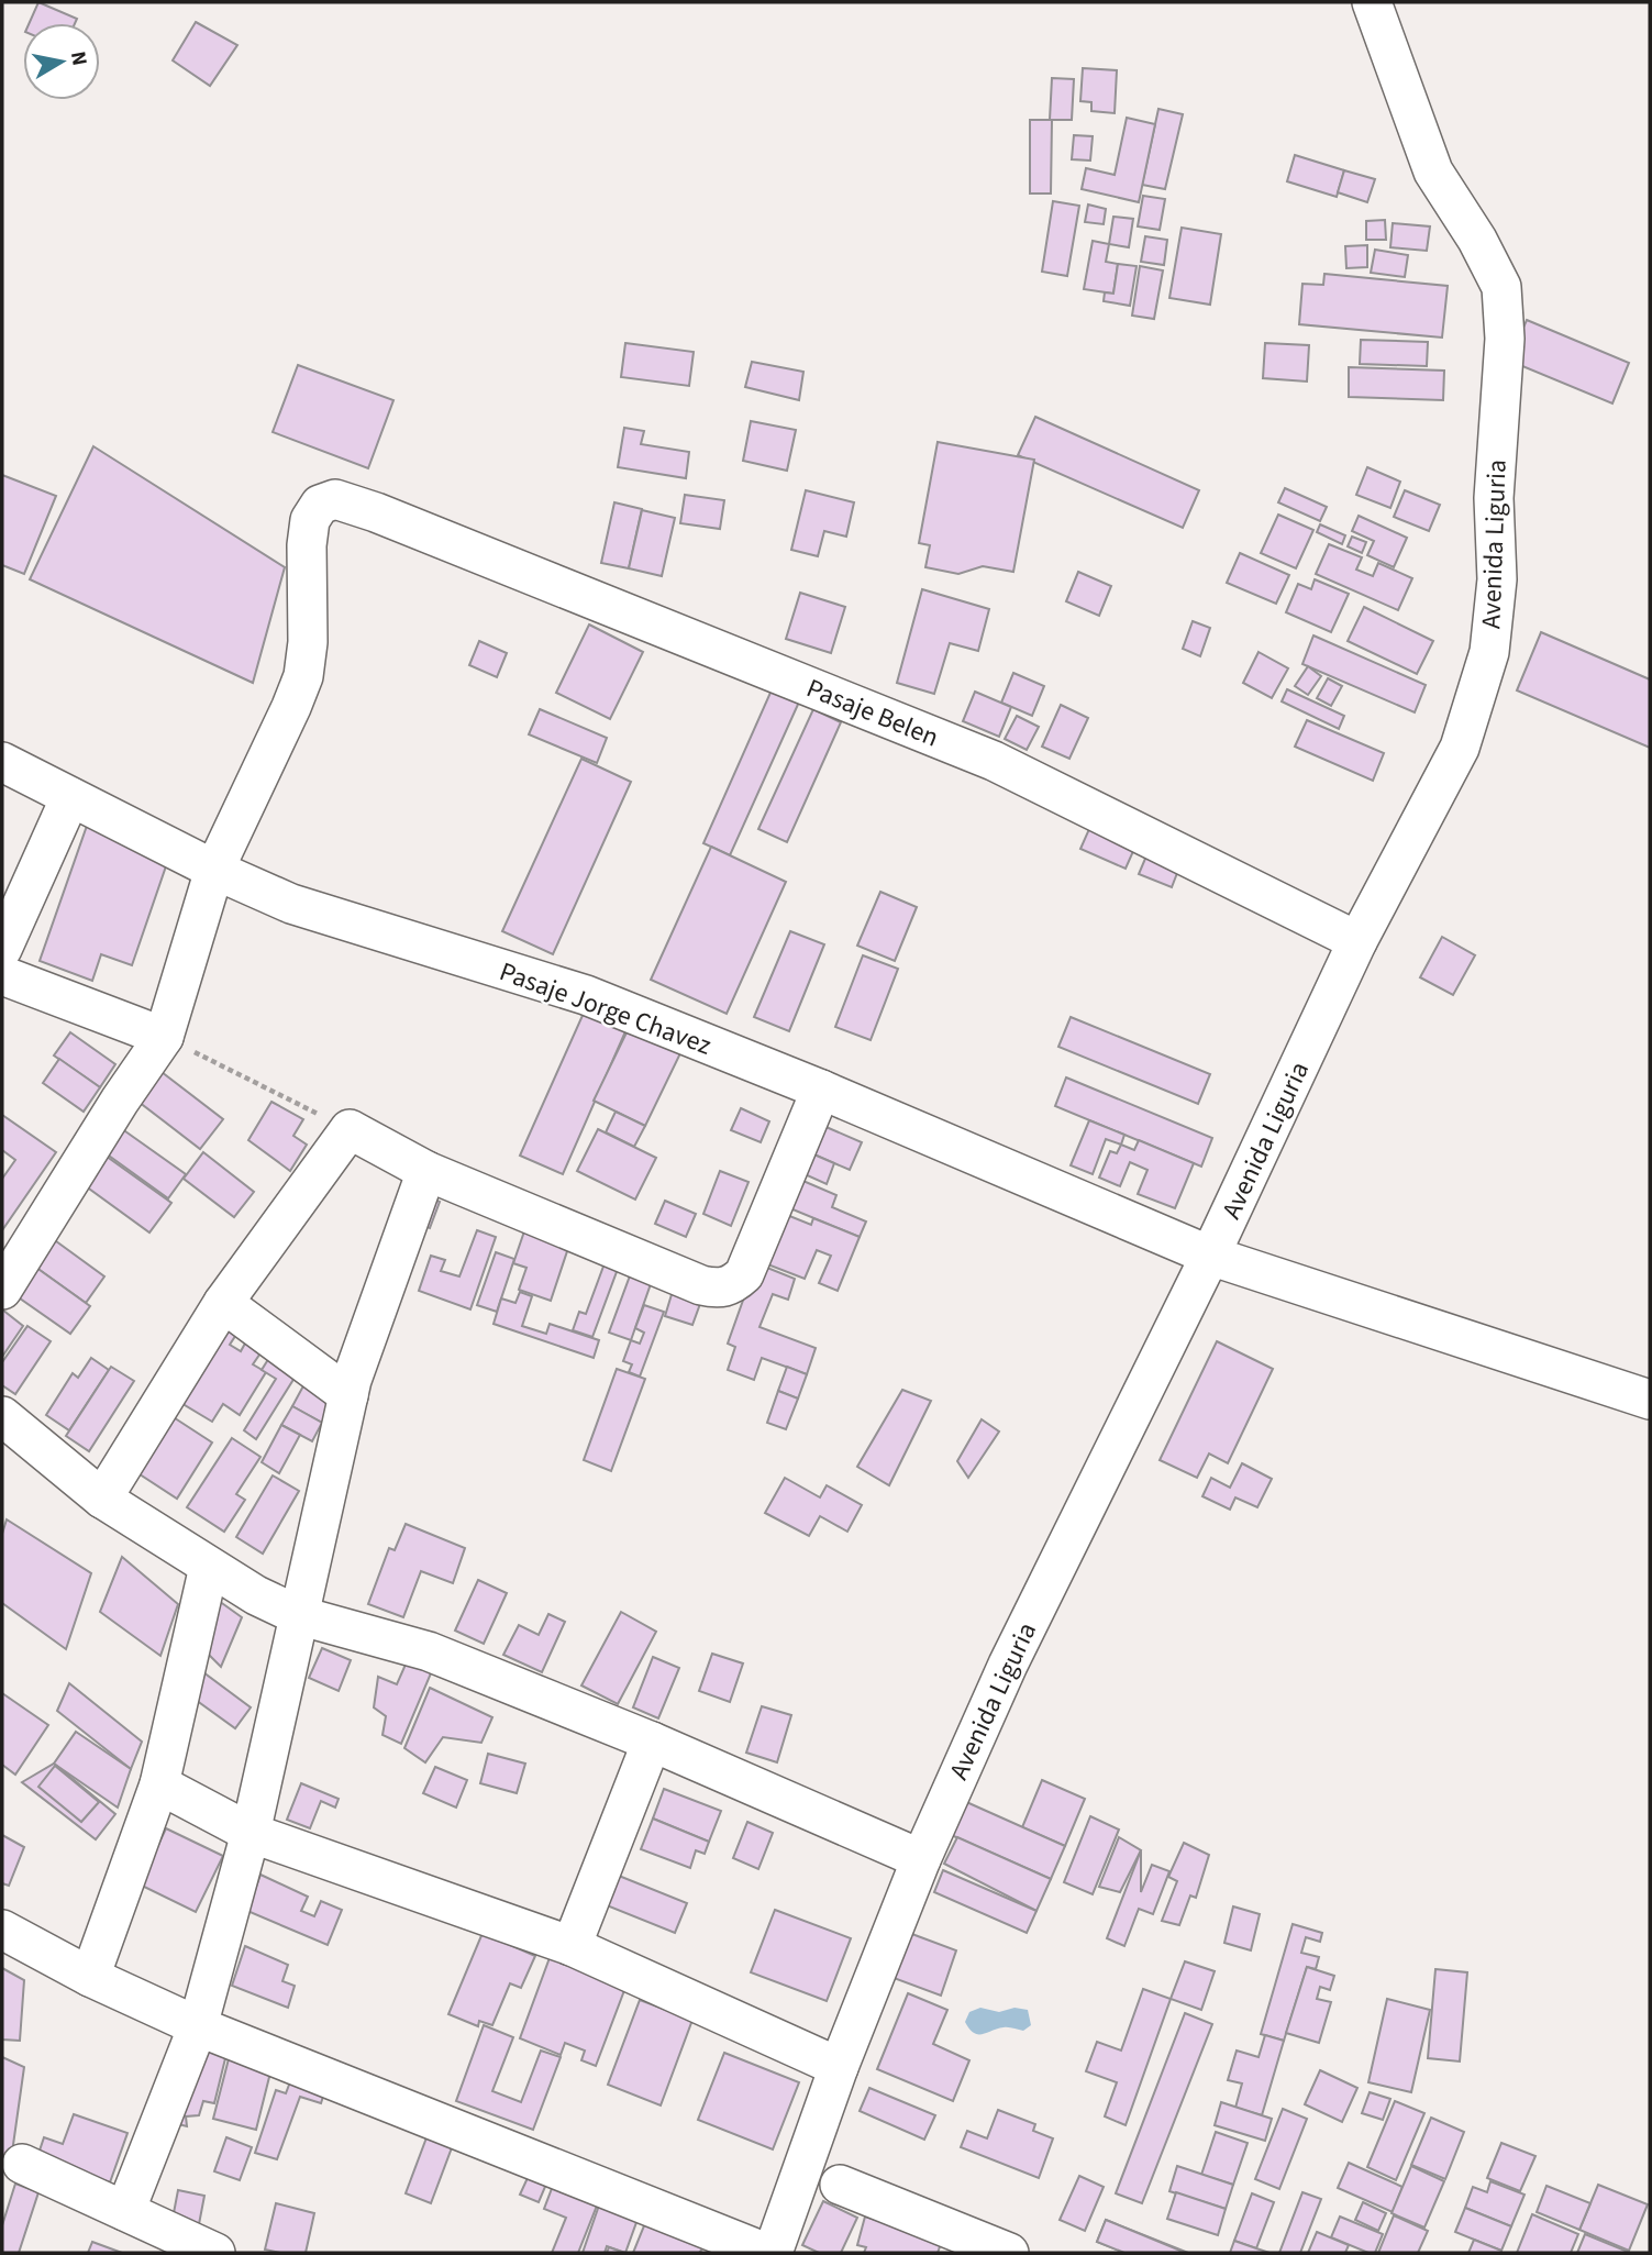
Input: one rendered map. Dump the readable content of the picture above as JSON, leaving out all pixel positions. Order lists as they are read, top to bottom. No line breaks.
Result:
{"streets":{"street":["Avenida Liguria","Pasaje Belen","Pasaje Jorge Chavez"]},"crossings":[["Avenida Liguria","Pasaje Belen"],["Avenida Liguria","Pasaje Jorge Chavez"],["Pasaje Belen","Pasaje Jorge Chavez"]],"north":"right"}
